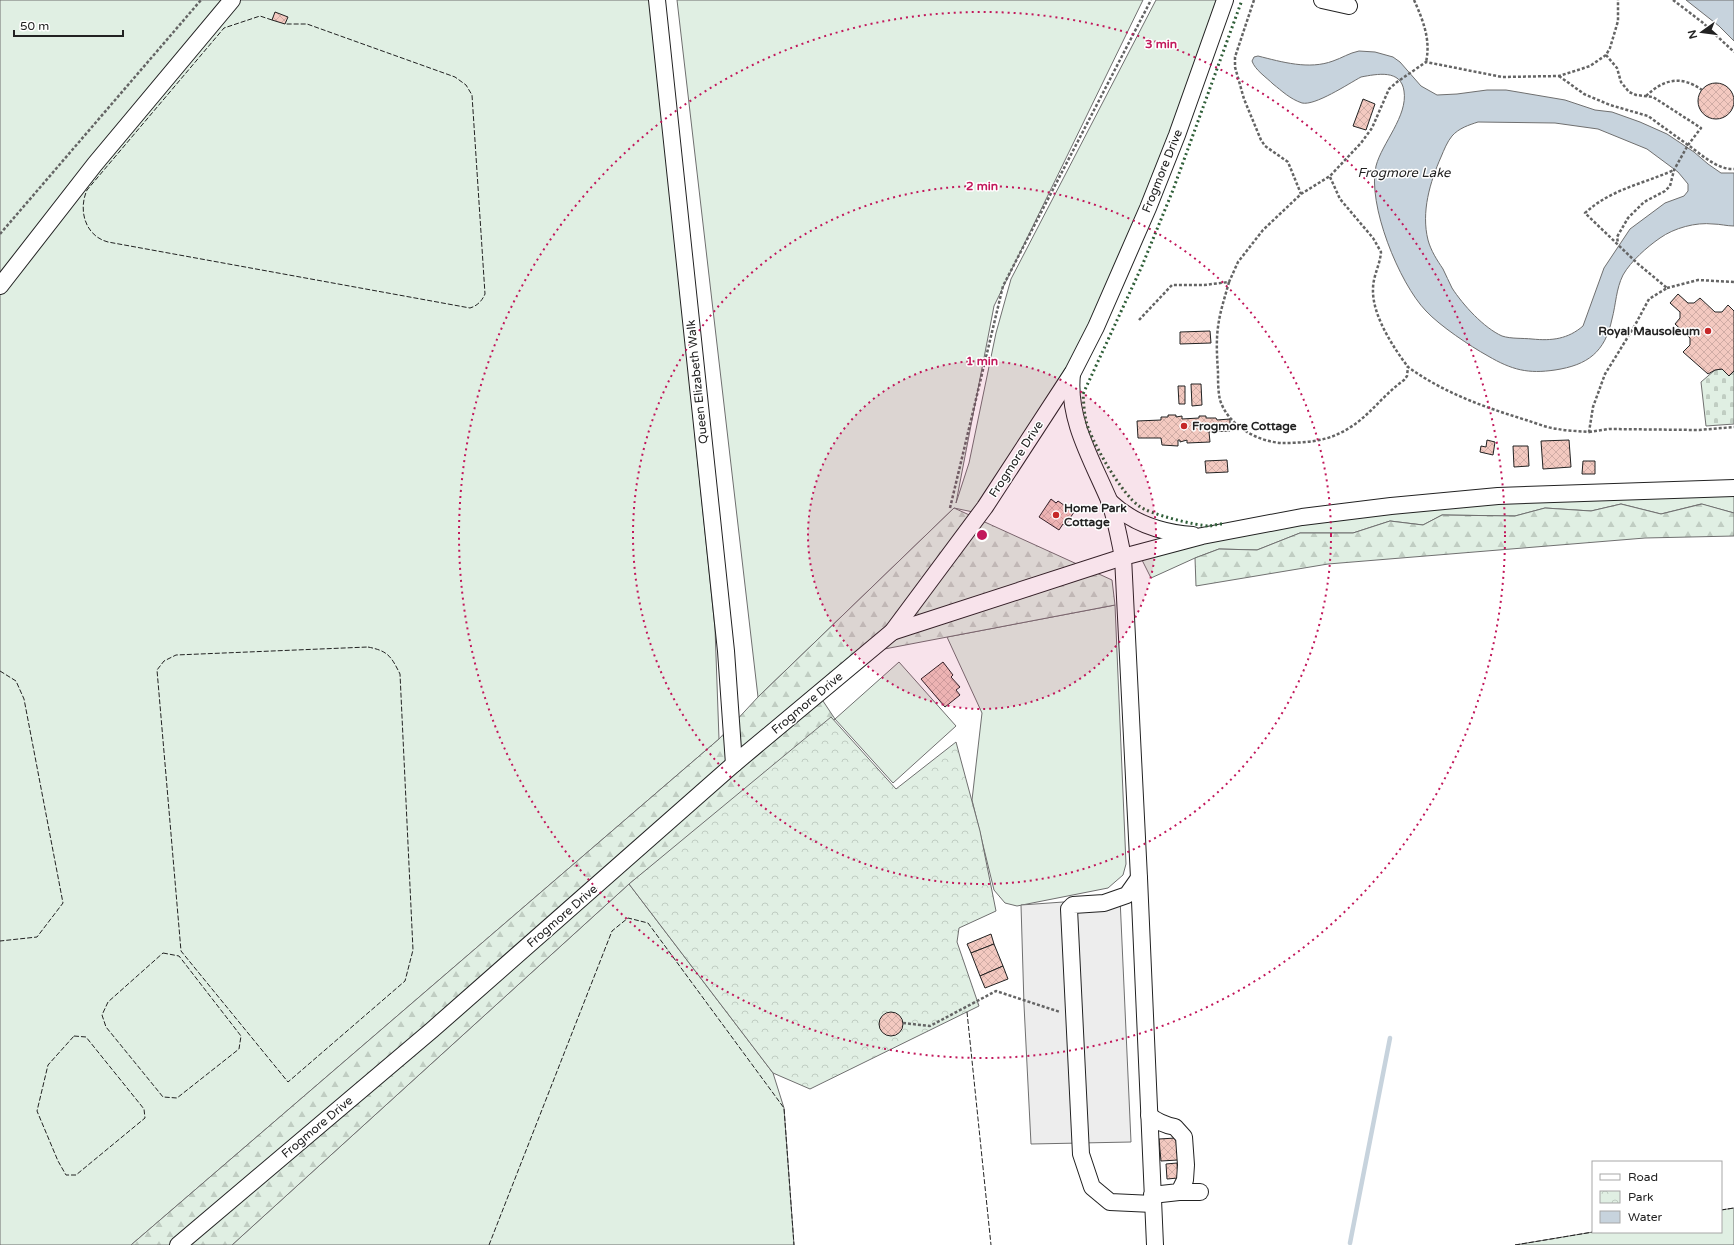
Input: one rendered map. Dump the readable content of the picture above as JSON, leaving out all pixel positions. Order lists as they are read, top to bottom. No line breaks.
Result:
{"streets":{"lane":["Frogmore Drive","Queen Elizabeth Walk"]},"crossings":[["Frogmore Drive","Queen Elizabeth Walk"]],"water":["Frogmore Lake"],"places":["Royal Mausoleum","Frogmore Cottage","Home Park Cottage"],"legend":["Road","Park","Water"],"scale_bar":"50 m","north":"left","rings":["3 min","2 min","1 min"]}
